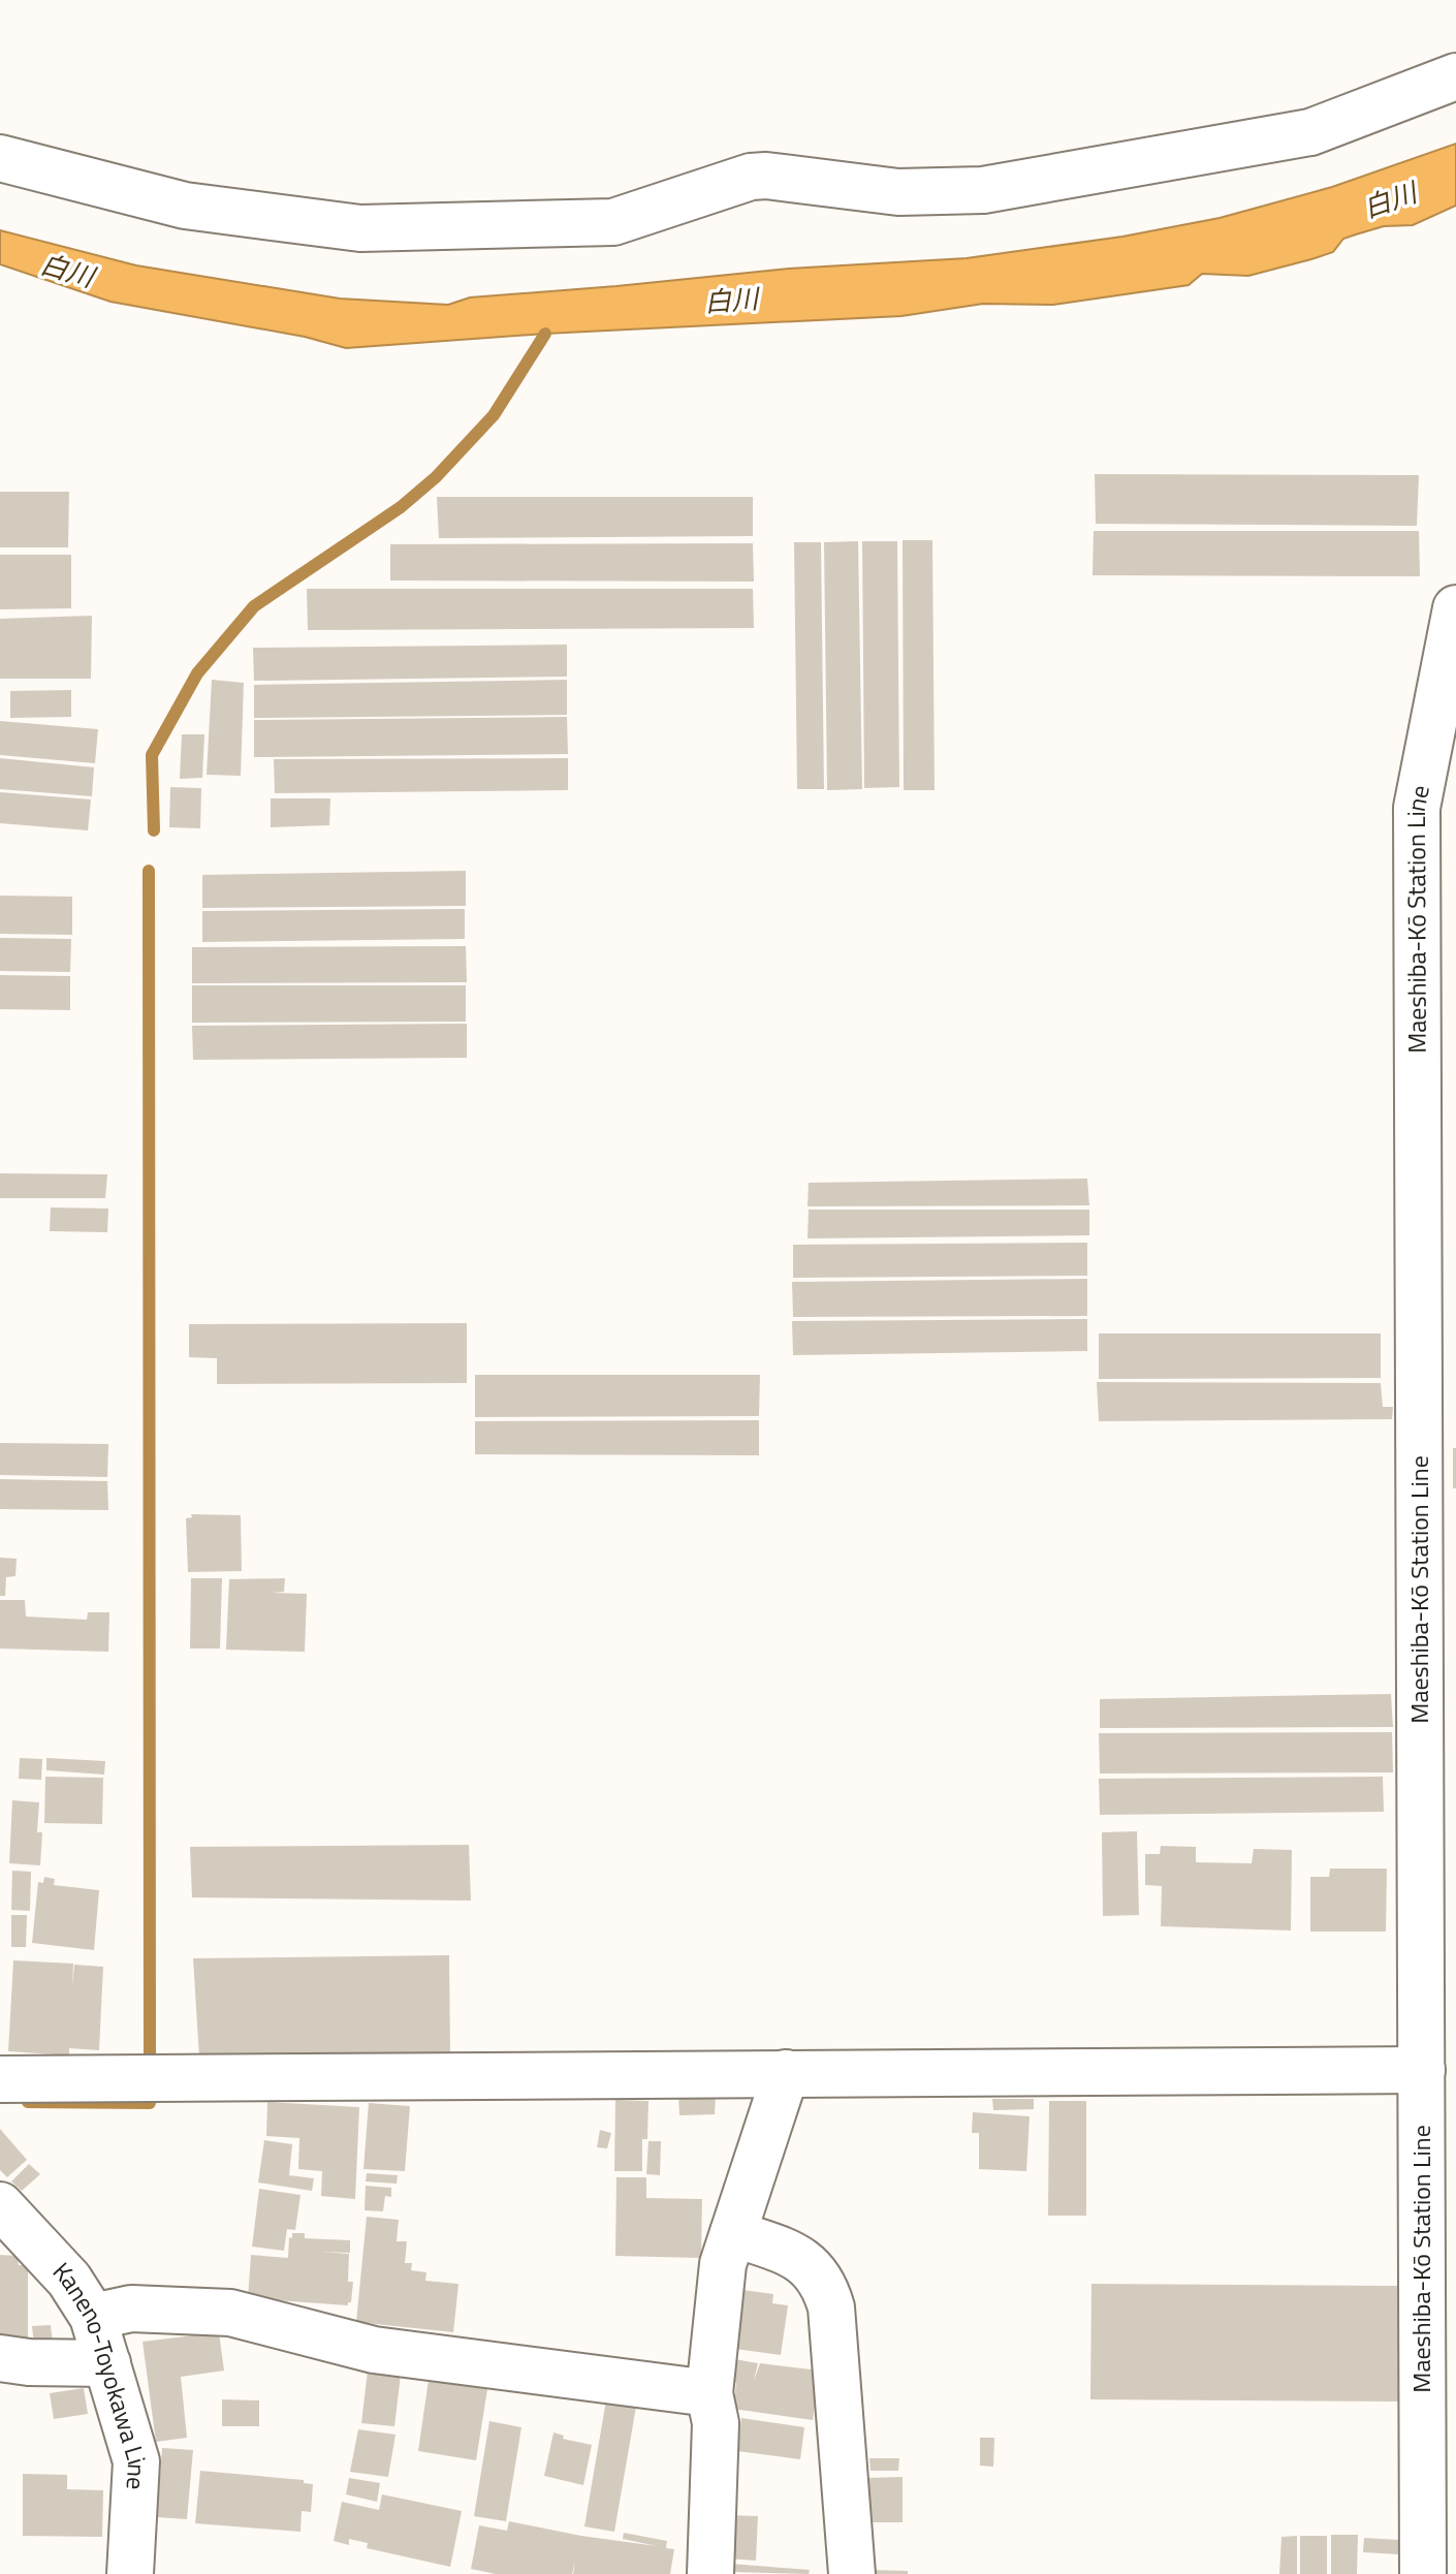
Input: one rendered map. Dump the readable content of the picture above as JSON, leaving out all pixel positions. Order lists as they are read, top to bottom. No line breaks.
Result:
{"streets":{"street":["Maeshiba-Kō Station Line","Kaneno-Toyokawa Line"]},"water":["白川"]}
